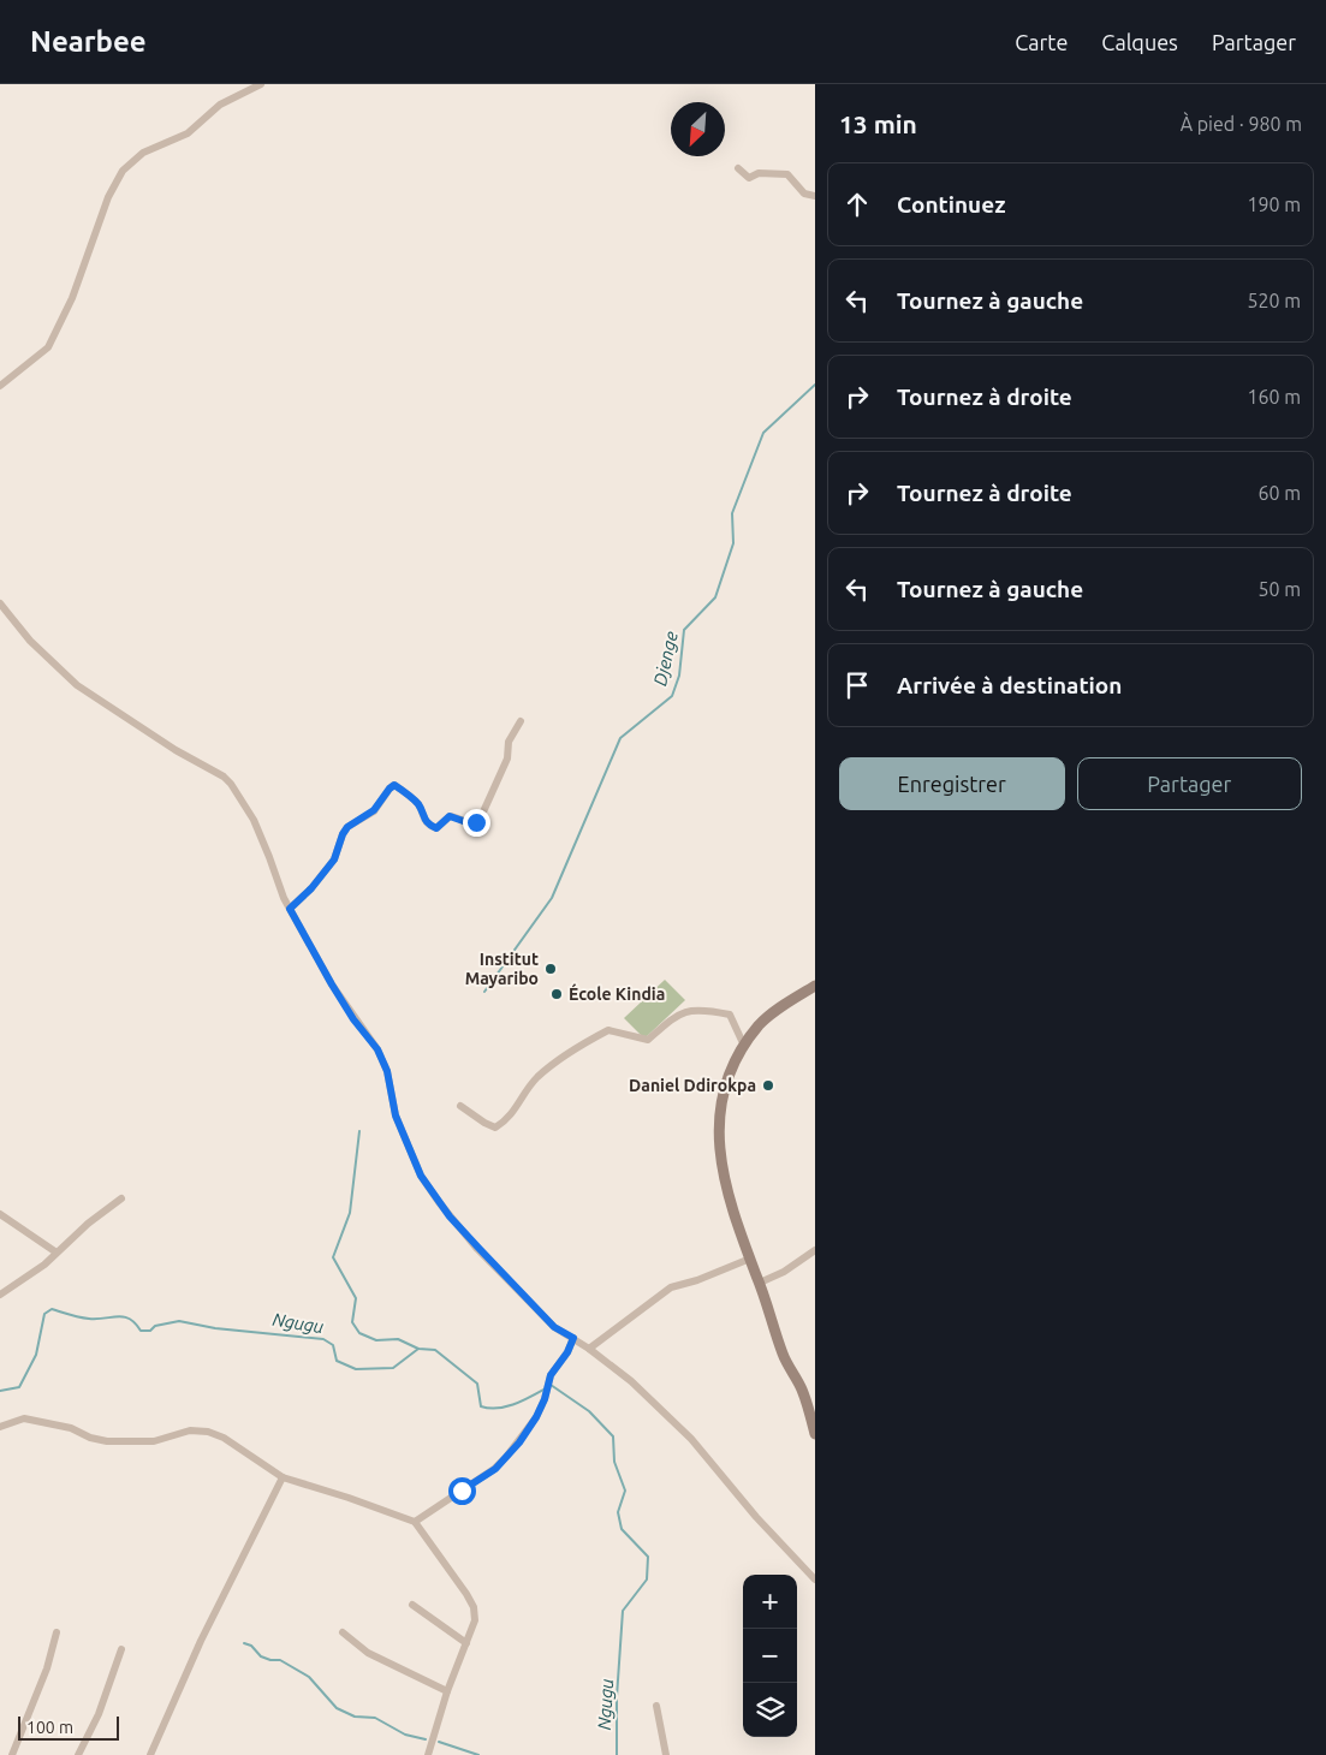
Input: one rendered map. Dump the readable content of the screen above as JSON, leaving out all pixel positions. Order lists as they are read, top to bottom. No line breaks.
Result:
{"water":["Djenge","Ngugu"],"places":["Institut Mayaribo","École Kindia","Daniel Ddirokpa"],"scale_bar":"100 m","north":"bottom left","page":{"header":"Nearbee","nav":["Carte","Calques","Partager"],"heading":["13 min","À pied · 980 m"],"list":[["Continuez","190 m"],["Tournez à gauche","520 m"],["Tournez à droite","160 m"],["Tournez à droite","60 m"],["Tournez à gauche","50 m"],"Arrivée à destination"],"buttons":["Enregistrer","Partager"],"map_buttons":["+","−"],"scale":"100 m"}}
